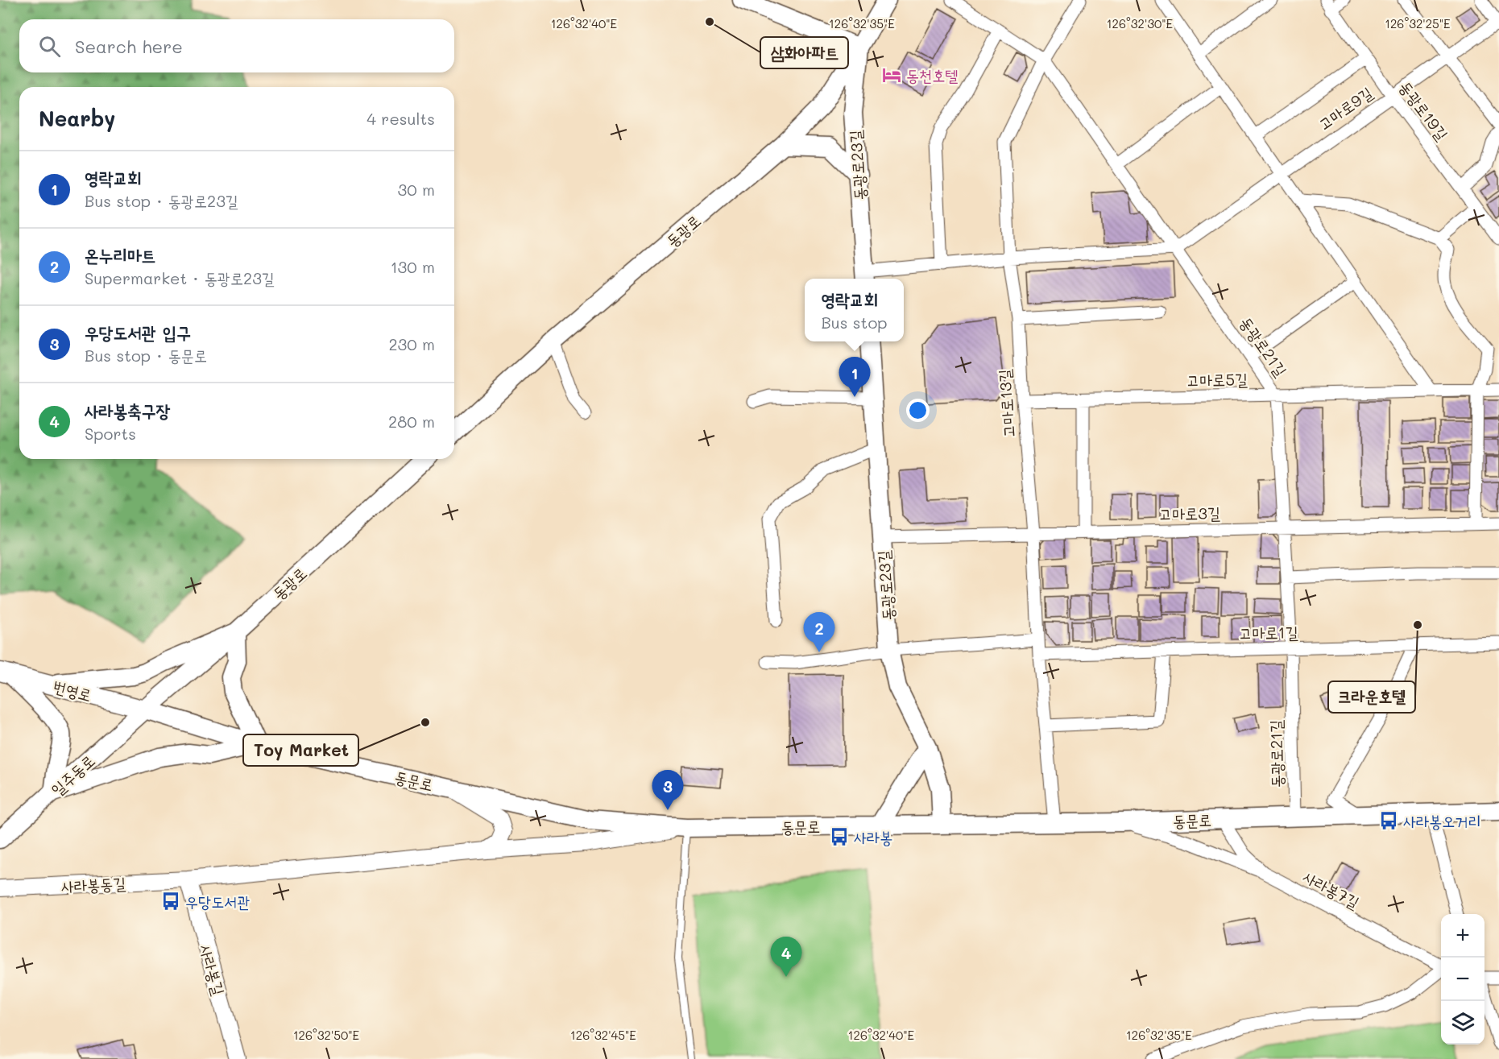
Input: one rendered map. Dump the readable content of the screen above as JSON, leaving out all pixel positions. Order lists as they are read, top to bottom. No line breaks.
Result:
{"streets":{"main road":["동광로23길","동광로","번영로","일주동로","동문로"],"street":["고마로9길","동광로19길","동광로21길","고마로5길","고마로13길","고마로3길","고마로1길","사라봉동길","사라봉7길","사라봉길"]},"crossings":[["고마로9길","동광로19길"],["고마로9길","동광로21길"],["동광로23길","동광로"],["동광로23길","고마로3길"],["동광로23길","동문로"],["동광로","번영로"],["동광로","일주동로"],["동광로","동문로"],["동광로21길","고마로5길"],["동광로21길","고마로13길"],["동광로21길","고마로3길"],["동광로21길","고마로1길"],["동광로21길","동문로"],["고마로5길","고마로13길"],["고마로13길","고마로3길"],["고마로13길","고마로1길"],["고마로13길","동문로"],["번영로","일주동로"],["번영로","동문로"],["일주동로","동문로"],["동문로","사라봉동길"],["동문로","사라봉7길"],["사라봉동길","사라봉길"]],"places":{"other":["삼화아파트","크라운호텔","Toy Market"],"hotel":["동천호텔"],"bus stop":["사라봉오거리","사라봉","우당도서관"]},"page":{"search":"Search here","heading":["Nearby","4 results"],"list":[{"mark":"1","name":"영락교회","note":"Bus stop · 동광로23길","value":"30 m"},{"mark":"2","name":"온누리마트","note":"Supermarket · 동광로23길","value":"130 m"},{"mark":"3","name":"우당도서관 입구","note":"Bus stop · 동문로","value":"230 m"},{"mark":"4","name":"사라봉축구장","note":"Sports","value":"280 m"}],"popup":["영락교회","Bus stop"],"pins":["1","2","3","4"],"map_buttons":["+","−"]},"coordinates":["126°32'40\"E","126°32'35\"E","126°32'30\"E","126°32'25\"E","126°32'50\"E","126°32'45\"E"]}
